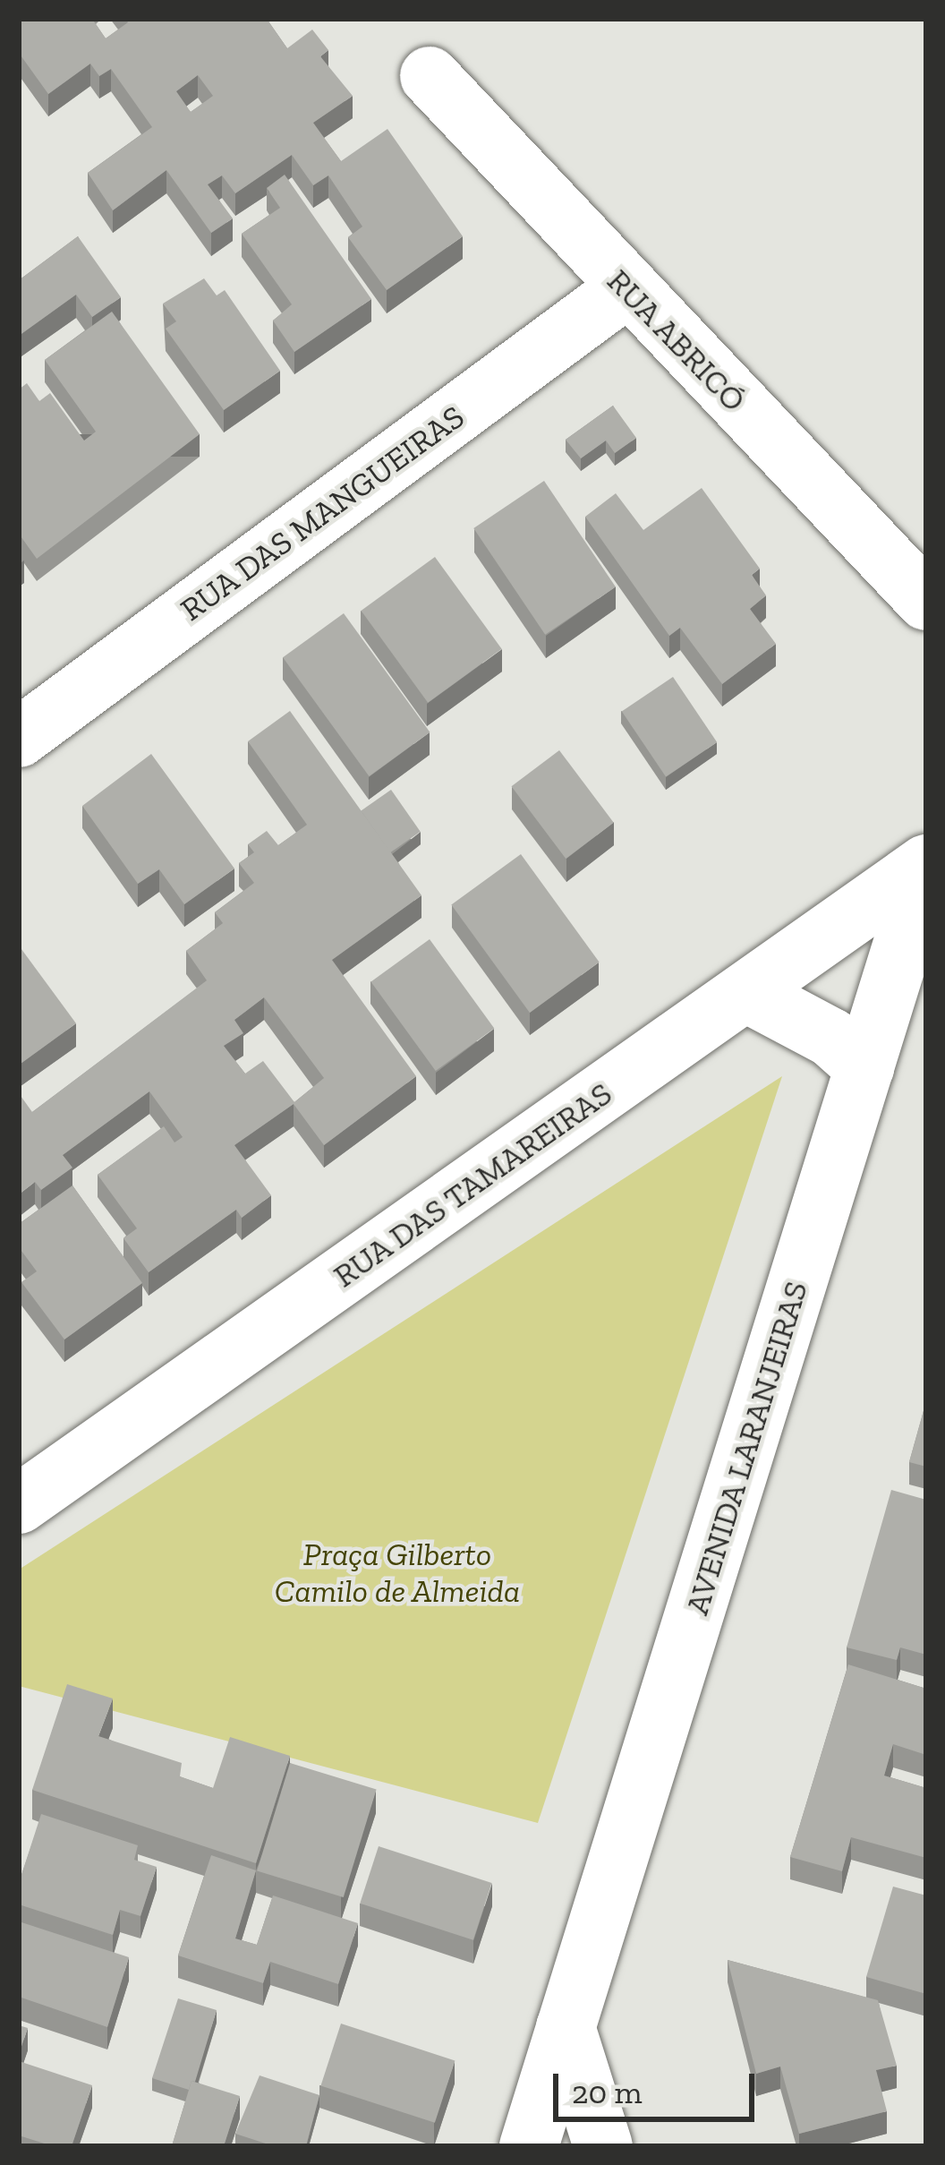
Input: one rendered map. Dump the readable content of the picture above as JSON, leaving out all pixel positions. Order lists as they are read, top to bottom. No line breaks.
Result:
{"streets":{"street":["RUA ABRICÓ","RUA DAS MANGUEIRAS","RUA DAS TAMAREIRAS","AVENIDA LARANJEIRAS"]},"crossings":[["RUA ABRICÓ","RUA DAS MANGUEIRAS"],["RUA DAS TAMAREIRAS","AVENIDA LARANJEIRAS"]],"parks":["Praça Gilberto Camilo de Almeida"],"scale_bar":"20 m"}
